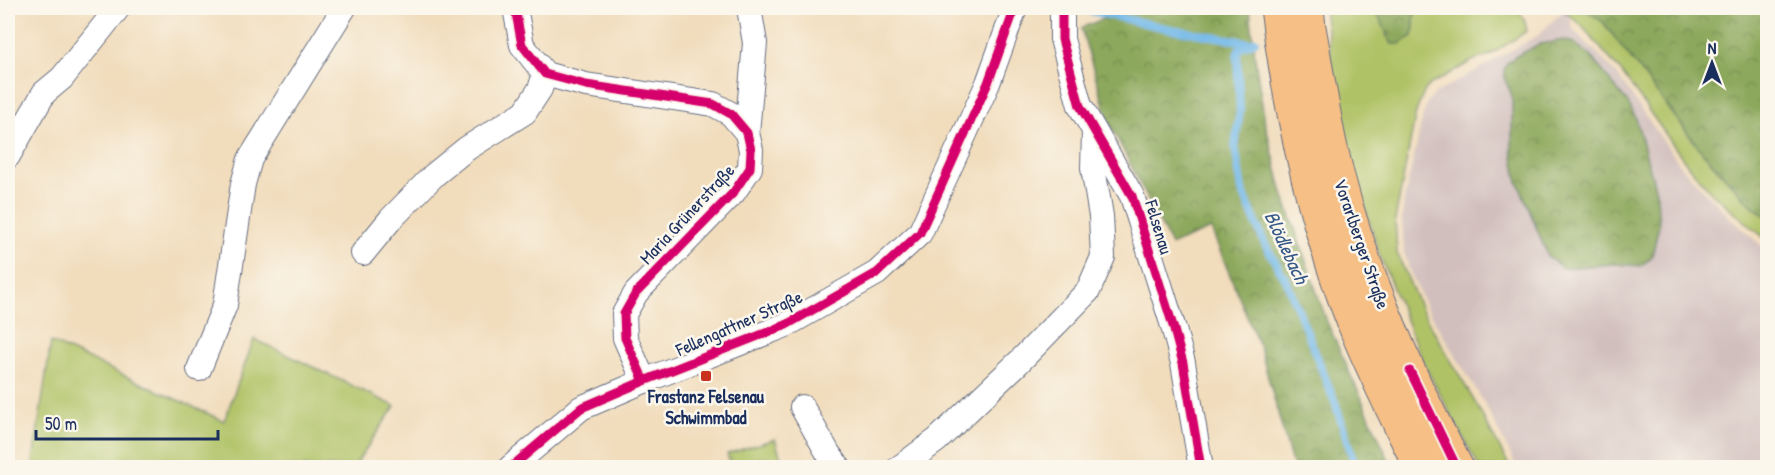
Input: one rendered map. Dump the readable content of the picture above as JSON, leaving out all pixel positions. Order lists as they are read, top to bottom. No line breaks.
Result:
{"streets":{"main road":["Vorarlberger Straße"],"street":["Maria Grünerstraße","Felsenau","Fellengattner Straße"]},"crossings":[["Maria Grünerstraße","Fellengattner Straße"]],"water":["Blödlebach"],"places":{"transit":["Frastanz Felsenau Schwimmbad"]},"scale_bar":"50 m","north":"top"}
